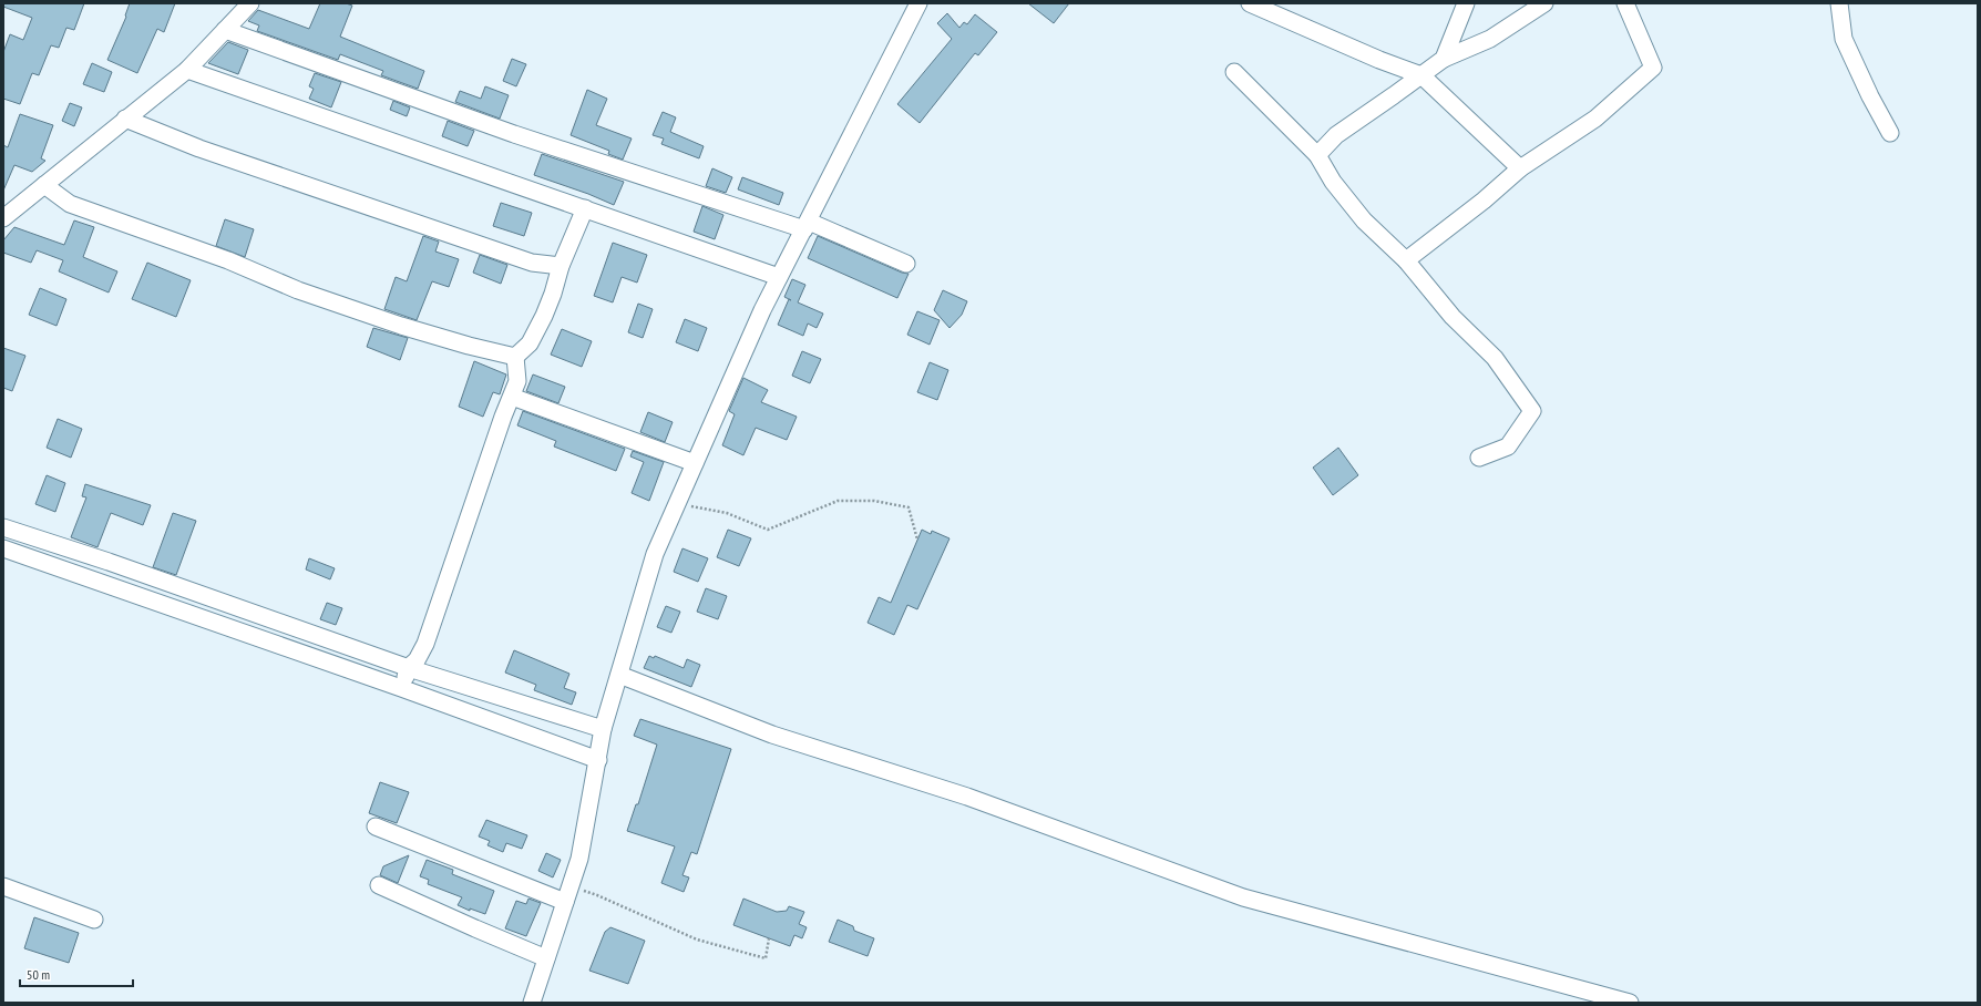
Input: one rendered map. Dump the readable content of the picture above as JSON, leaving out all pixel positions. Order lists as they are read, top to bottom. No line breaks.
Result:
{"scale_bar":"50 m"}
